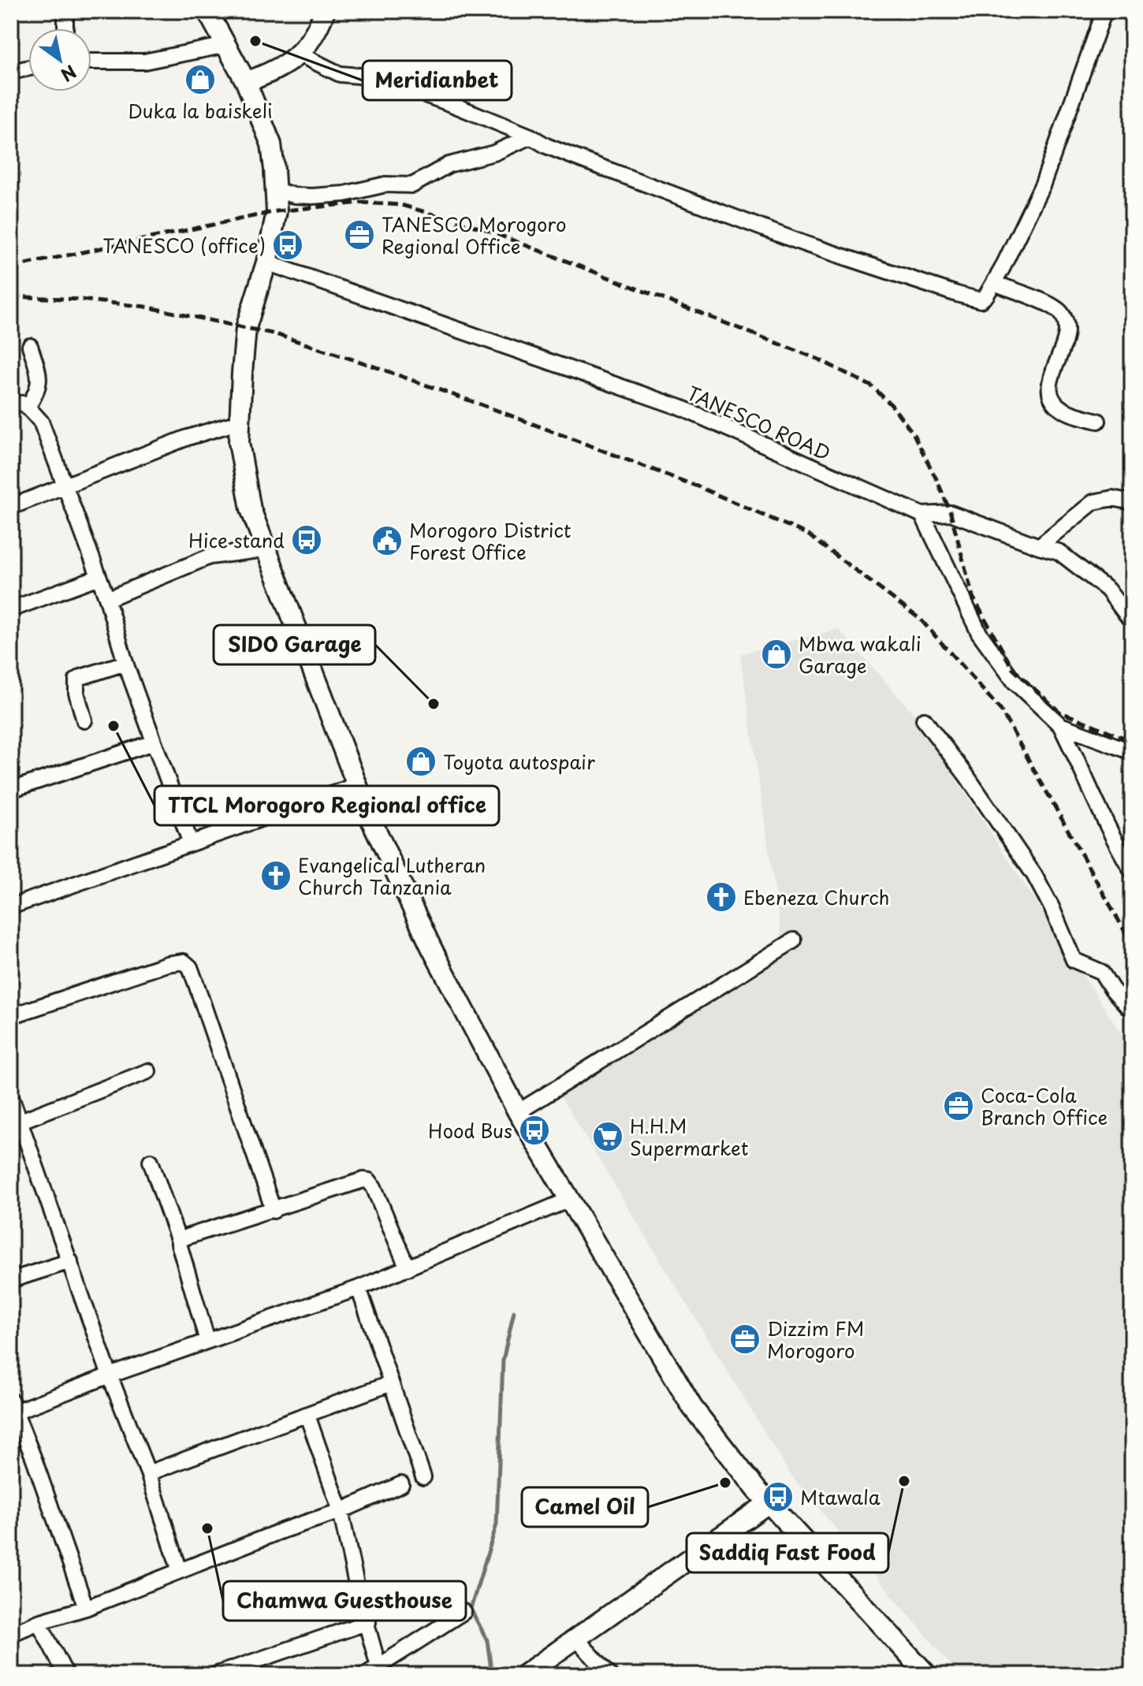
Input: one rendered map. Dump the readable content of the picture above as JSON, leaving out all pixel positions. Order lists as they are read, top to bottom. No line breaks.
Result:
{"streets":{"street":["TANESCO ROAD"]},"places":{"other":["Meridianbet","SIDO Garage","TTCL Morogoro Regional office","Saddiq Fast Food","Camel Oil","Chamwa Guesthouse"],"shop":["Duka la baiskeli","Mbwa wakali Garage","Toyota autospair"],"office":["TANESCO Morogoro Regional Office","Coca-Cola Branch Office","Dizzim FM Morogoro"],"bus stop":["TANESCO (office)","Hice stand","Hood Bus","Mtawala"],"public building":["Morogoro District Forest Office"],"church":["Evangelical Lutheran Church Tanzania","Ebeneza Church"],"supermarket":["H.H.M Supermarket"]},"north":"bottom right"}
